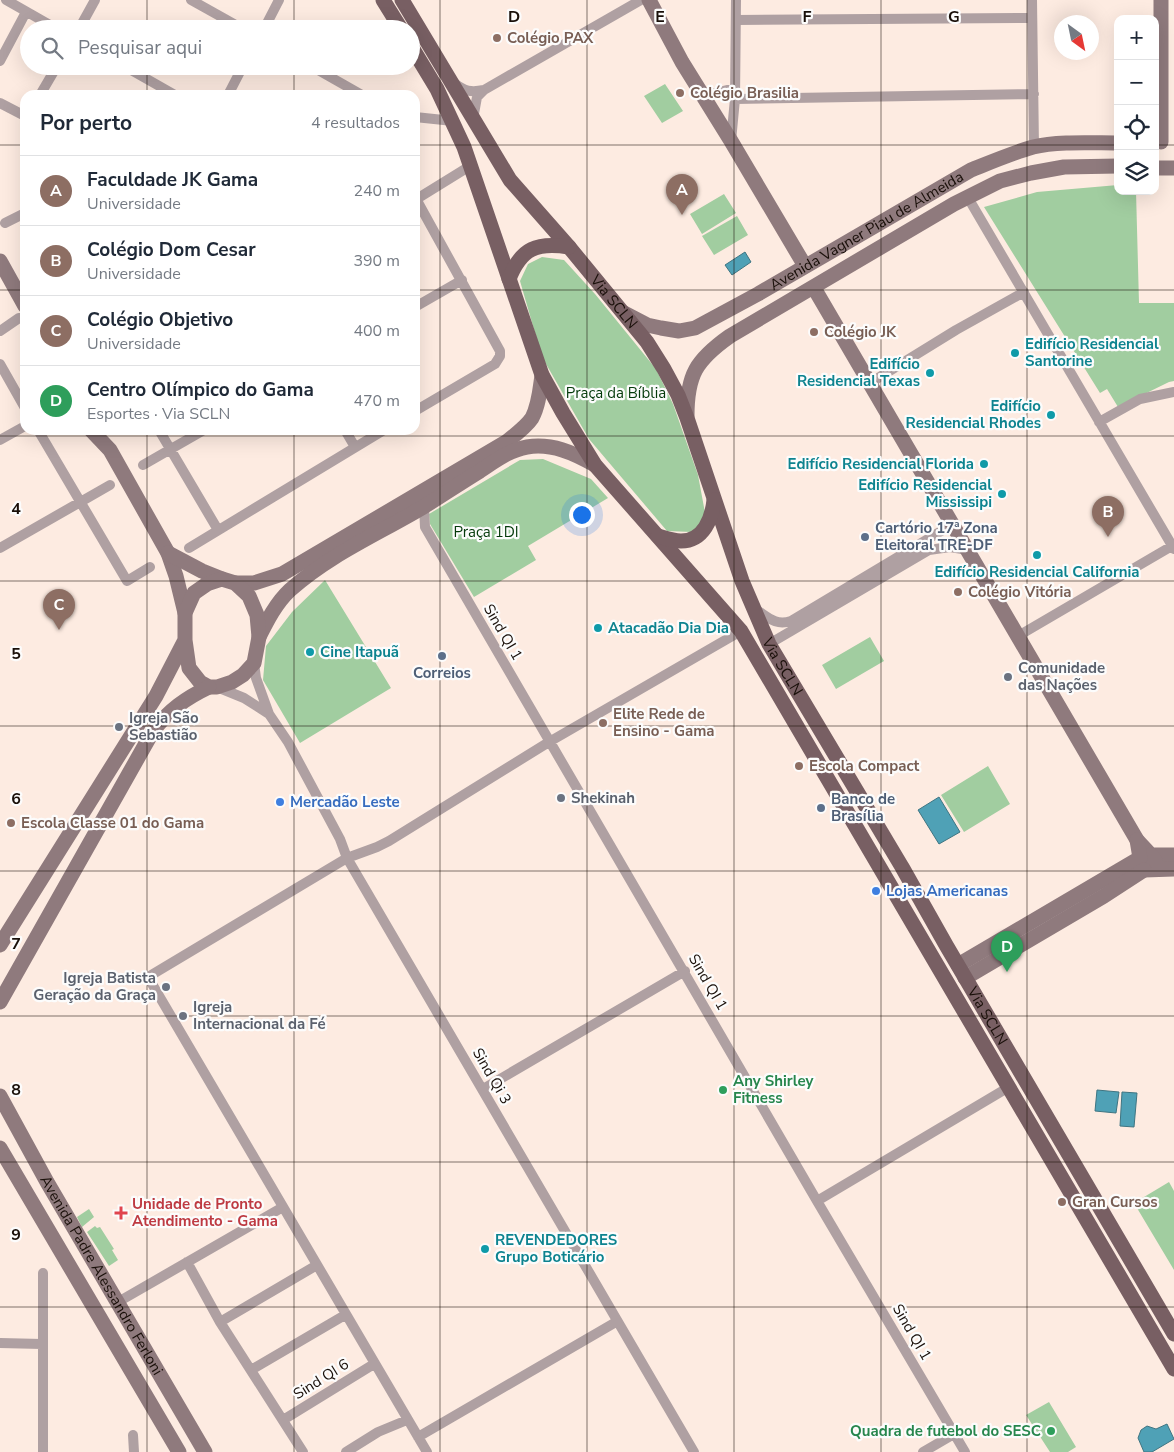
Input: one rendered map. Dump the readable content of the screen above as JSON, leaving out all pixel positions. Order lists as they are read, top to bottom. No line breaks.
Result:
{"streets":{"main road":["Avenida Vagner Piau de Almeida","Via SCLN","Avenida Padre Alessandro Ferloni"],"street":["Sind QI 1","Sind Qi 3","Sind QI 6"]},"crossings":[["Avenida Vagner Piau de Almeida","Via SCLN"]],"parks":["Praça da Bíblia","Praça 1DI"],"places":{"other":["Colégio PAX","Colégio Brasilia","Colégio JK","Edifício Residencial Santorine","Edifício Residencial Texas","Edifício Residencial Rhodes","Edifício Residencial Florida","Edifício Residencial Mississipi","Cartório 17ª Zona Eleitoral TRE-DF","Edifício Residencial California","Colégio Vitória","Atacadão Dia Dia","Cine Itapuã","Correios","Comunidade das Nações","Elite Rede de Ensino - Gama","Igreja São Sebastião","Escola Compact","Shekinah","Mercadão Leste","Banco de Brasília","Escola Classe 01 do Gama","Lojas Americanas","Igreja Batista Geração da Graça","Igreja Internacional da Fé","Any Shirley Fitness","Gran Cursos","REVENDEDORES Grupo Boticário","Quadra de futebol do SESC"],"health":["Unidade de Pronto Atendimento - Gama"]},"north":"bottom right","page":{"map_buttons":["+","−"],"search":"Pesquisar aqui","heading":["Por perto","4 resultados"],"list":[{"mark":"A","name":"Faculdade JK Gama","note":"Universidade","value":"240 m"},{"mark":"B","name":"Colégio Dom Cesar","note":"Universidade","value":"390 m"},{"mark":"C","name":"Colégio Objetivo","note":"Universidade","value":"400 m"},{"mark":"D","name":"Centro Olímpico do Gama","note":"Esportes · Via SCLN","value":"470 m"}],"pins":["A","B","C","D"]},"grid":{"columns":["D","E","F","G"],"rows":["4","5","6","7","8","9"]}}
